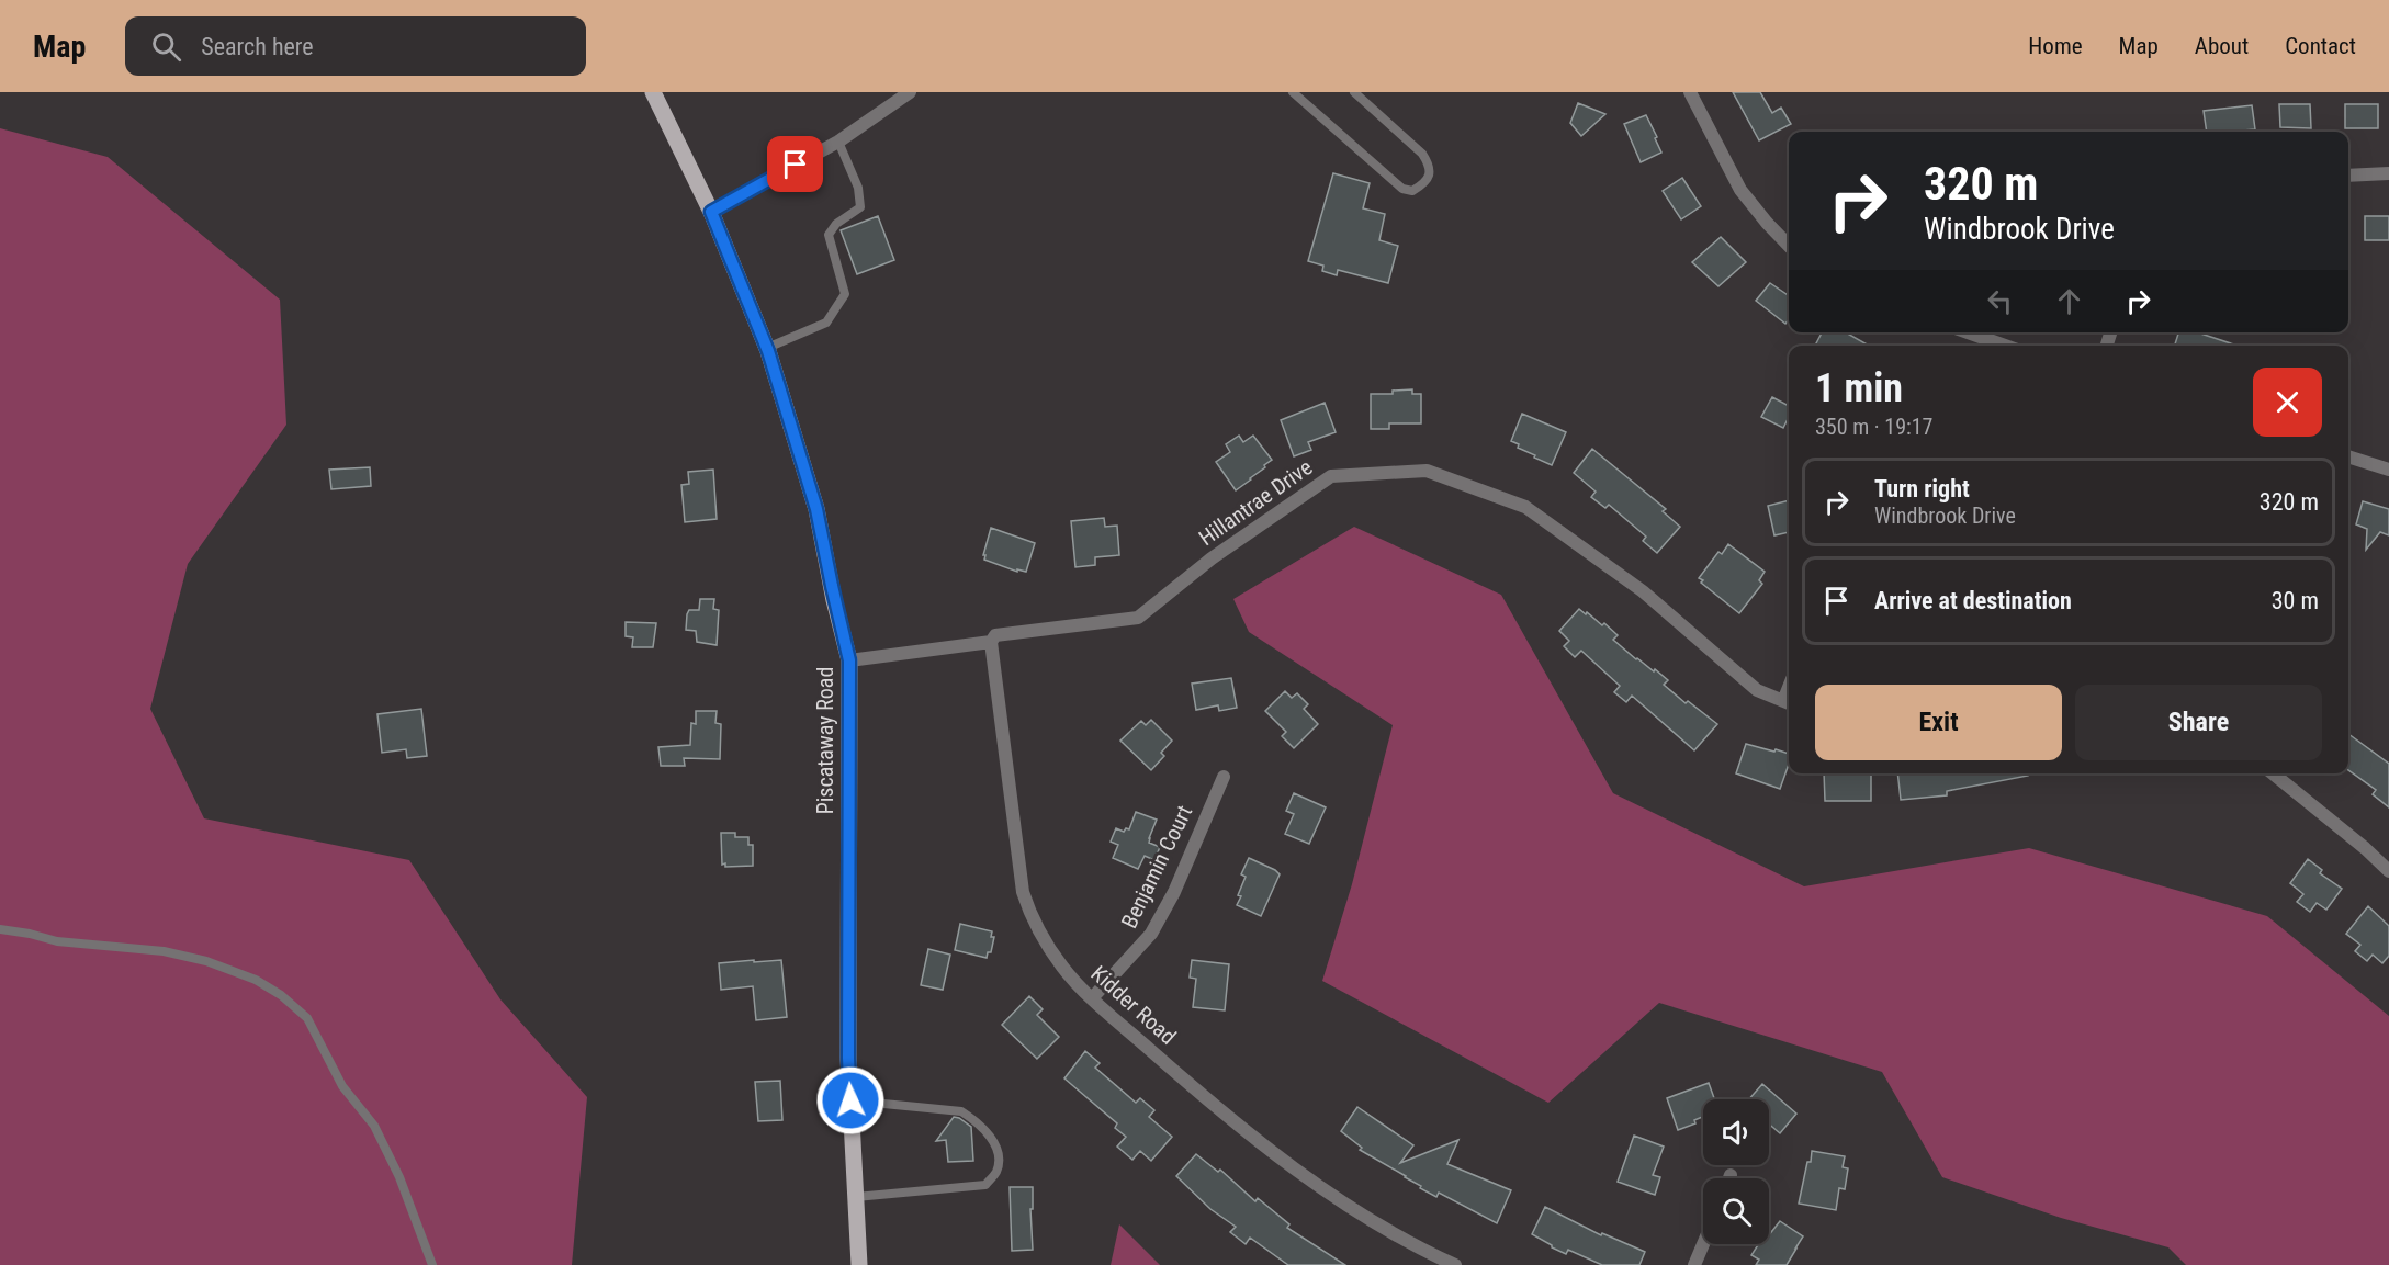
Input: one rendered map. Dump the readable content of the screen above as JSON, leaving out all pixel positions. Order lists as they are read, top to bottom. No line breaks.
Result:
{"streets":{"main road":["Piscataway Road"],"street":["Hillantrae Drive","Benjamin Court","Kidder Road"]},"crossings":[["Hillantrae Drive","Piscataway Road"],["Hillantrae Drive","Kidder Road"],["Benjamin Court","Kidder Road"]],"page":{"header":"Map","search":"Search here","nav":["Home","Map","About","Contact"],"turn":["320 m","Windbrook Drive"],"heading":["1 min","350 m · 19:17"],"list":[{"name":"Turn right","note":"Windbrook Drive","value":"320 m"},{"name":"Arrive at destination","value":"30 m"}],"buttons":["Exit","Share"]}}
